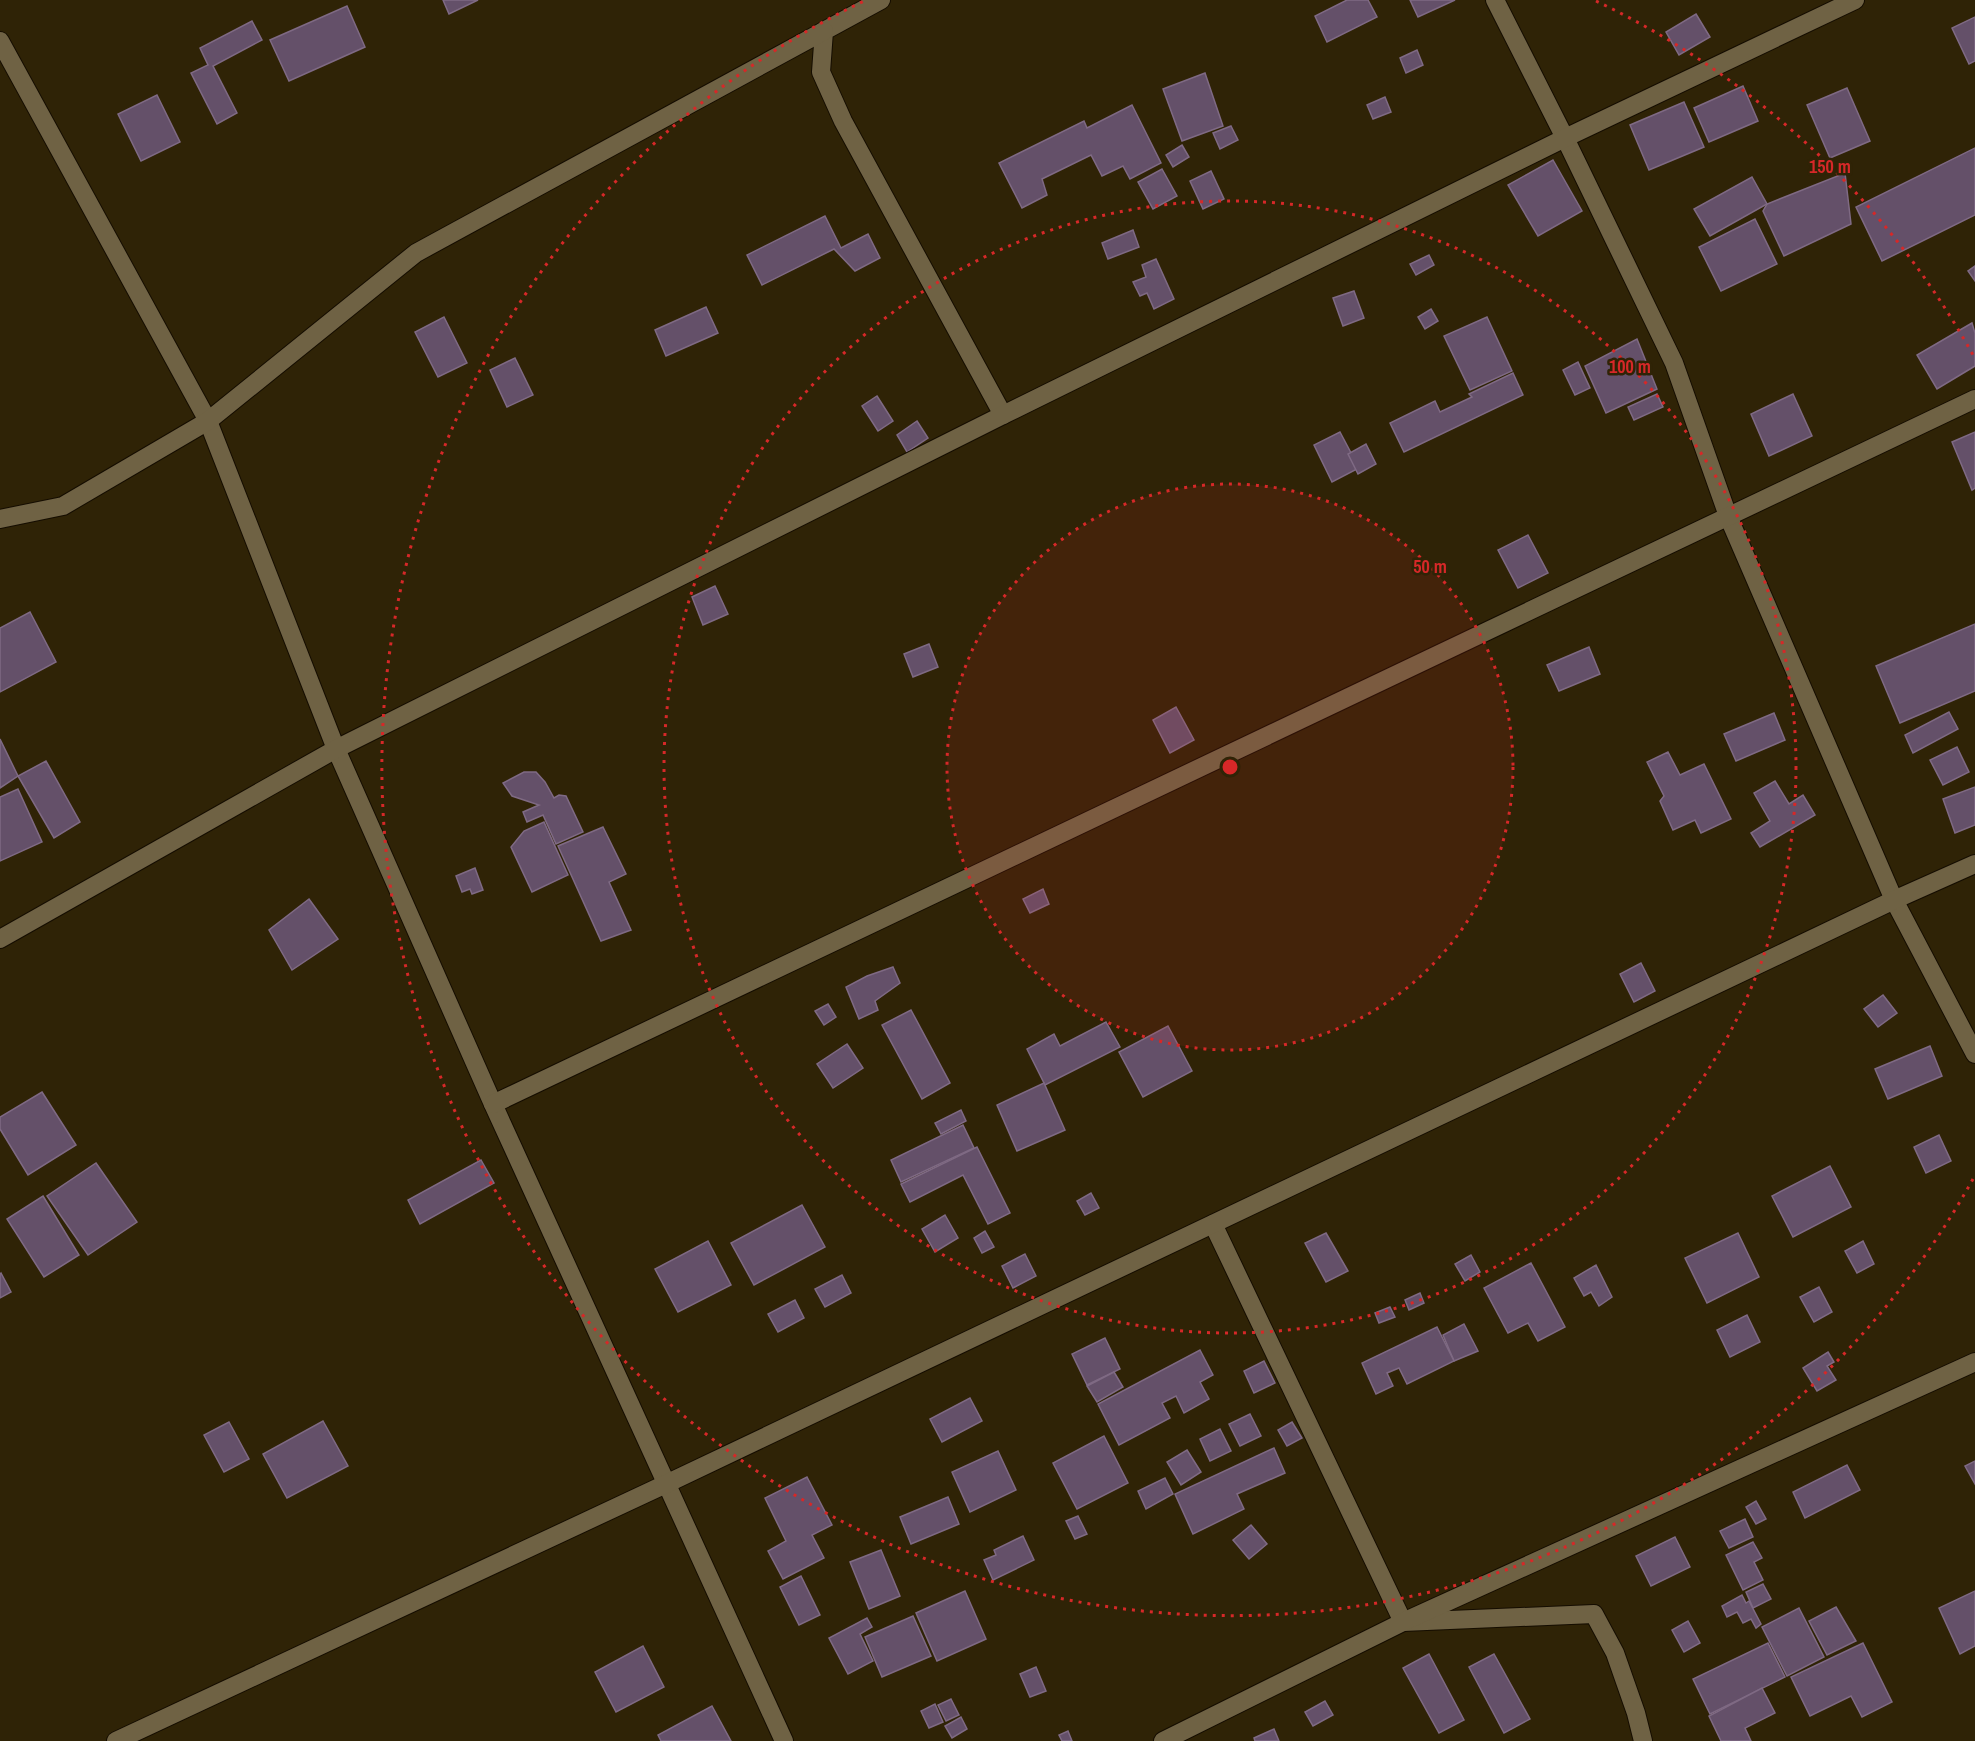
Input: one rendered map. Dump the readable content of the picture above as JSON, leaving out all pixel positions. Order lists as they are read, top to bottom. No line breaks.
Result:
{"rings":["150 m","100 m","50 m"]}
